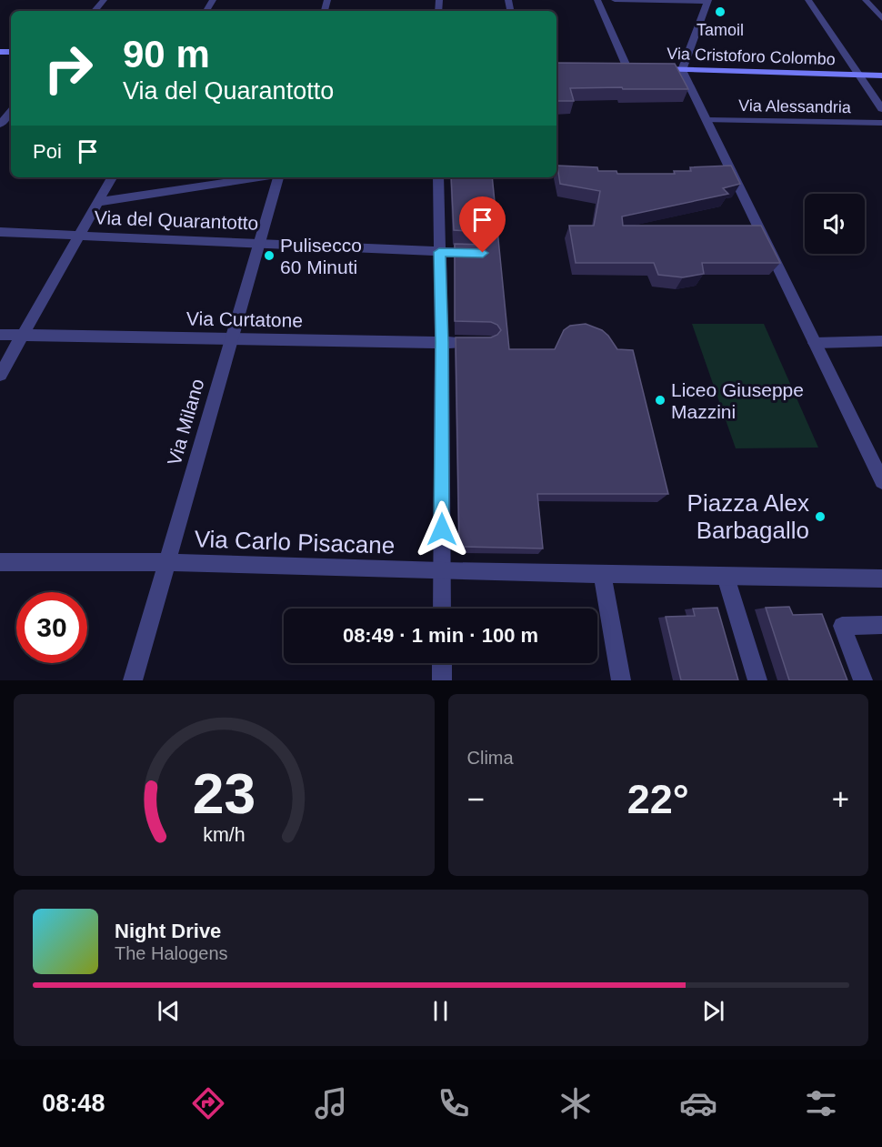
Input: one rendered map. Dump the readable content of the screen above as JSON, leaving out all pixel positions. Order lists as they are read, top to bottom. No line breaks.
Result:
{"streets":{"main road":["Via Cristoforo Colombo"],"street":["Via Alessandria","Via del Quarantotto","Via Curtatone","Via Milano","Via Carlo Pisacane"]},"crossings":[["Via del Quarantotto","Via Milano"],["Via Curtatone","Via Milano"],["Via Milano","Via Carlo Pisacane"]],"places":["Tamoil","Pulisecco 60 Minuti","Liceo Giuseppe Mazzini","Piazza Alex Barbagallo"],"page":{"turn":["90 m","Via del Quarantotto"],"then":"Poi","limit":"30","trip":"08:49 · 1 min · 100 m","tile":"Clima","heat":["−","22°","+"],"song":["Night Drive","The Halogens"],"tabs":"08:48","gauge":["23","km/h"]}}
